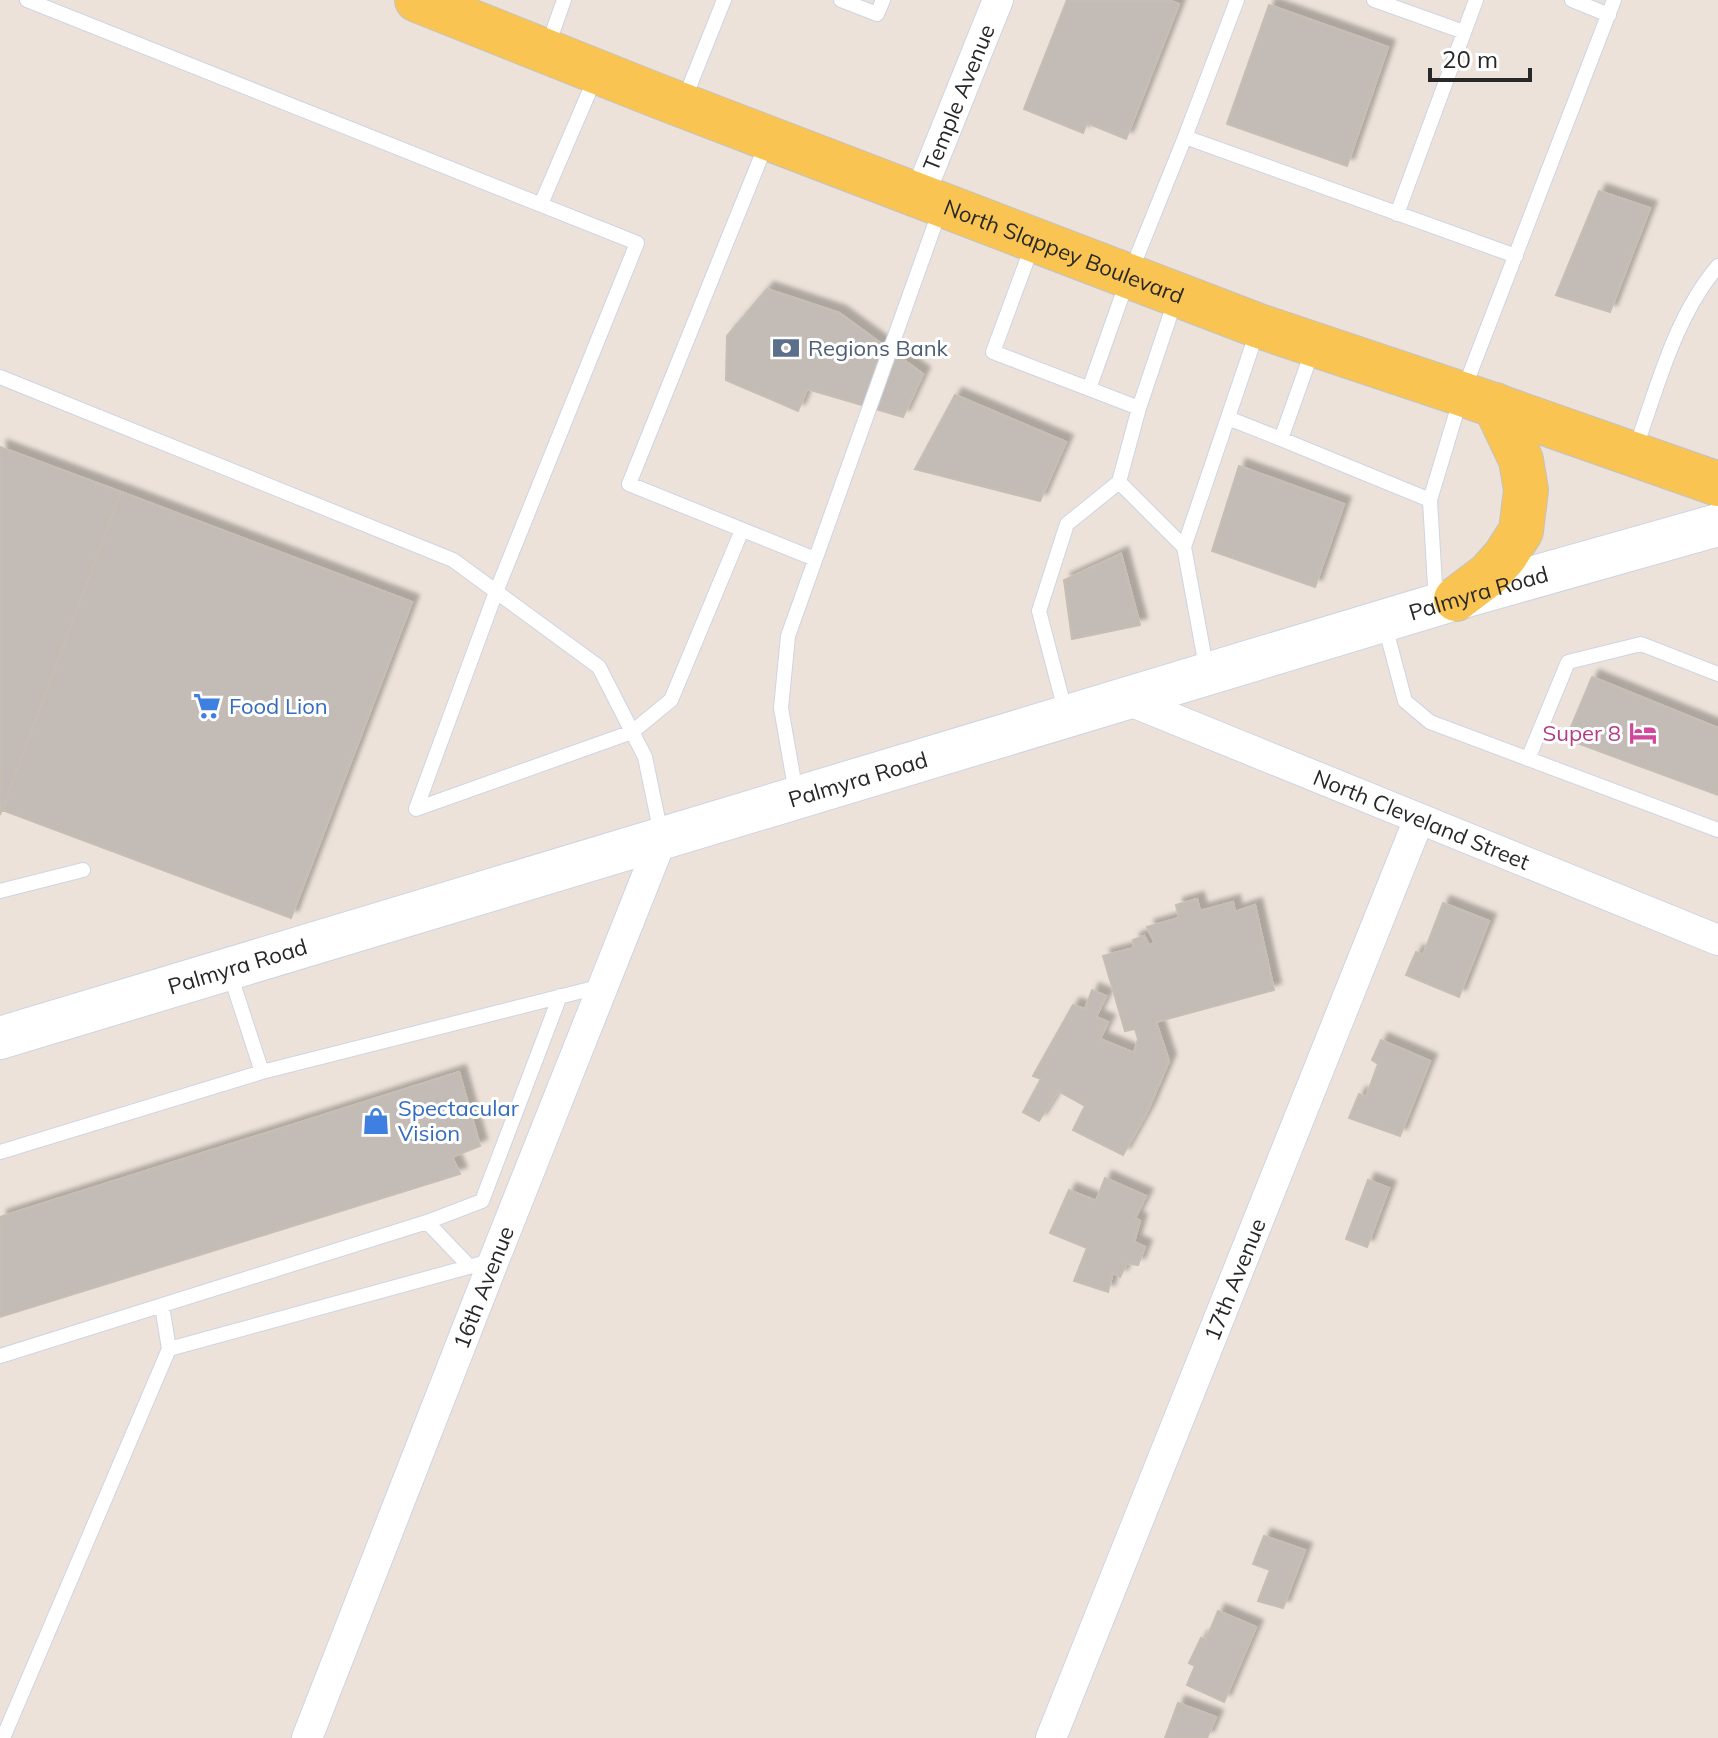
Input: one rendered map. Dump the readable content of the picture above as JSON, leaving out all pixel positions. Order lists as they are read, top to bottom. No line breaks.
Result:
{"streets":{"main road":["North Slappey Boulevard","Palmyra Road"],"street":["Temple Avenue","North Cleveland Street","17th Avenue","16th Avenue"]},"crossings":[["Temple Avenue","North Slappey Boulevard"],["Palmyra Road","North Cleveland Street"],["Palmyra Road","16th Avenue"],["North Cleveland Street","17th Avenue"]],"places":{"bank":["Regions Bank"],"supermarket":["Food Lion"],"hotel":["Super 8"],"shop":["Spectacular Vision"]},"scale_bar":"20 m"}
